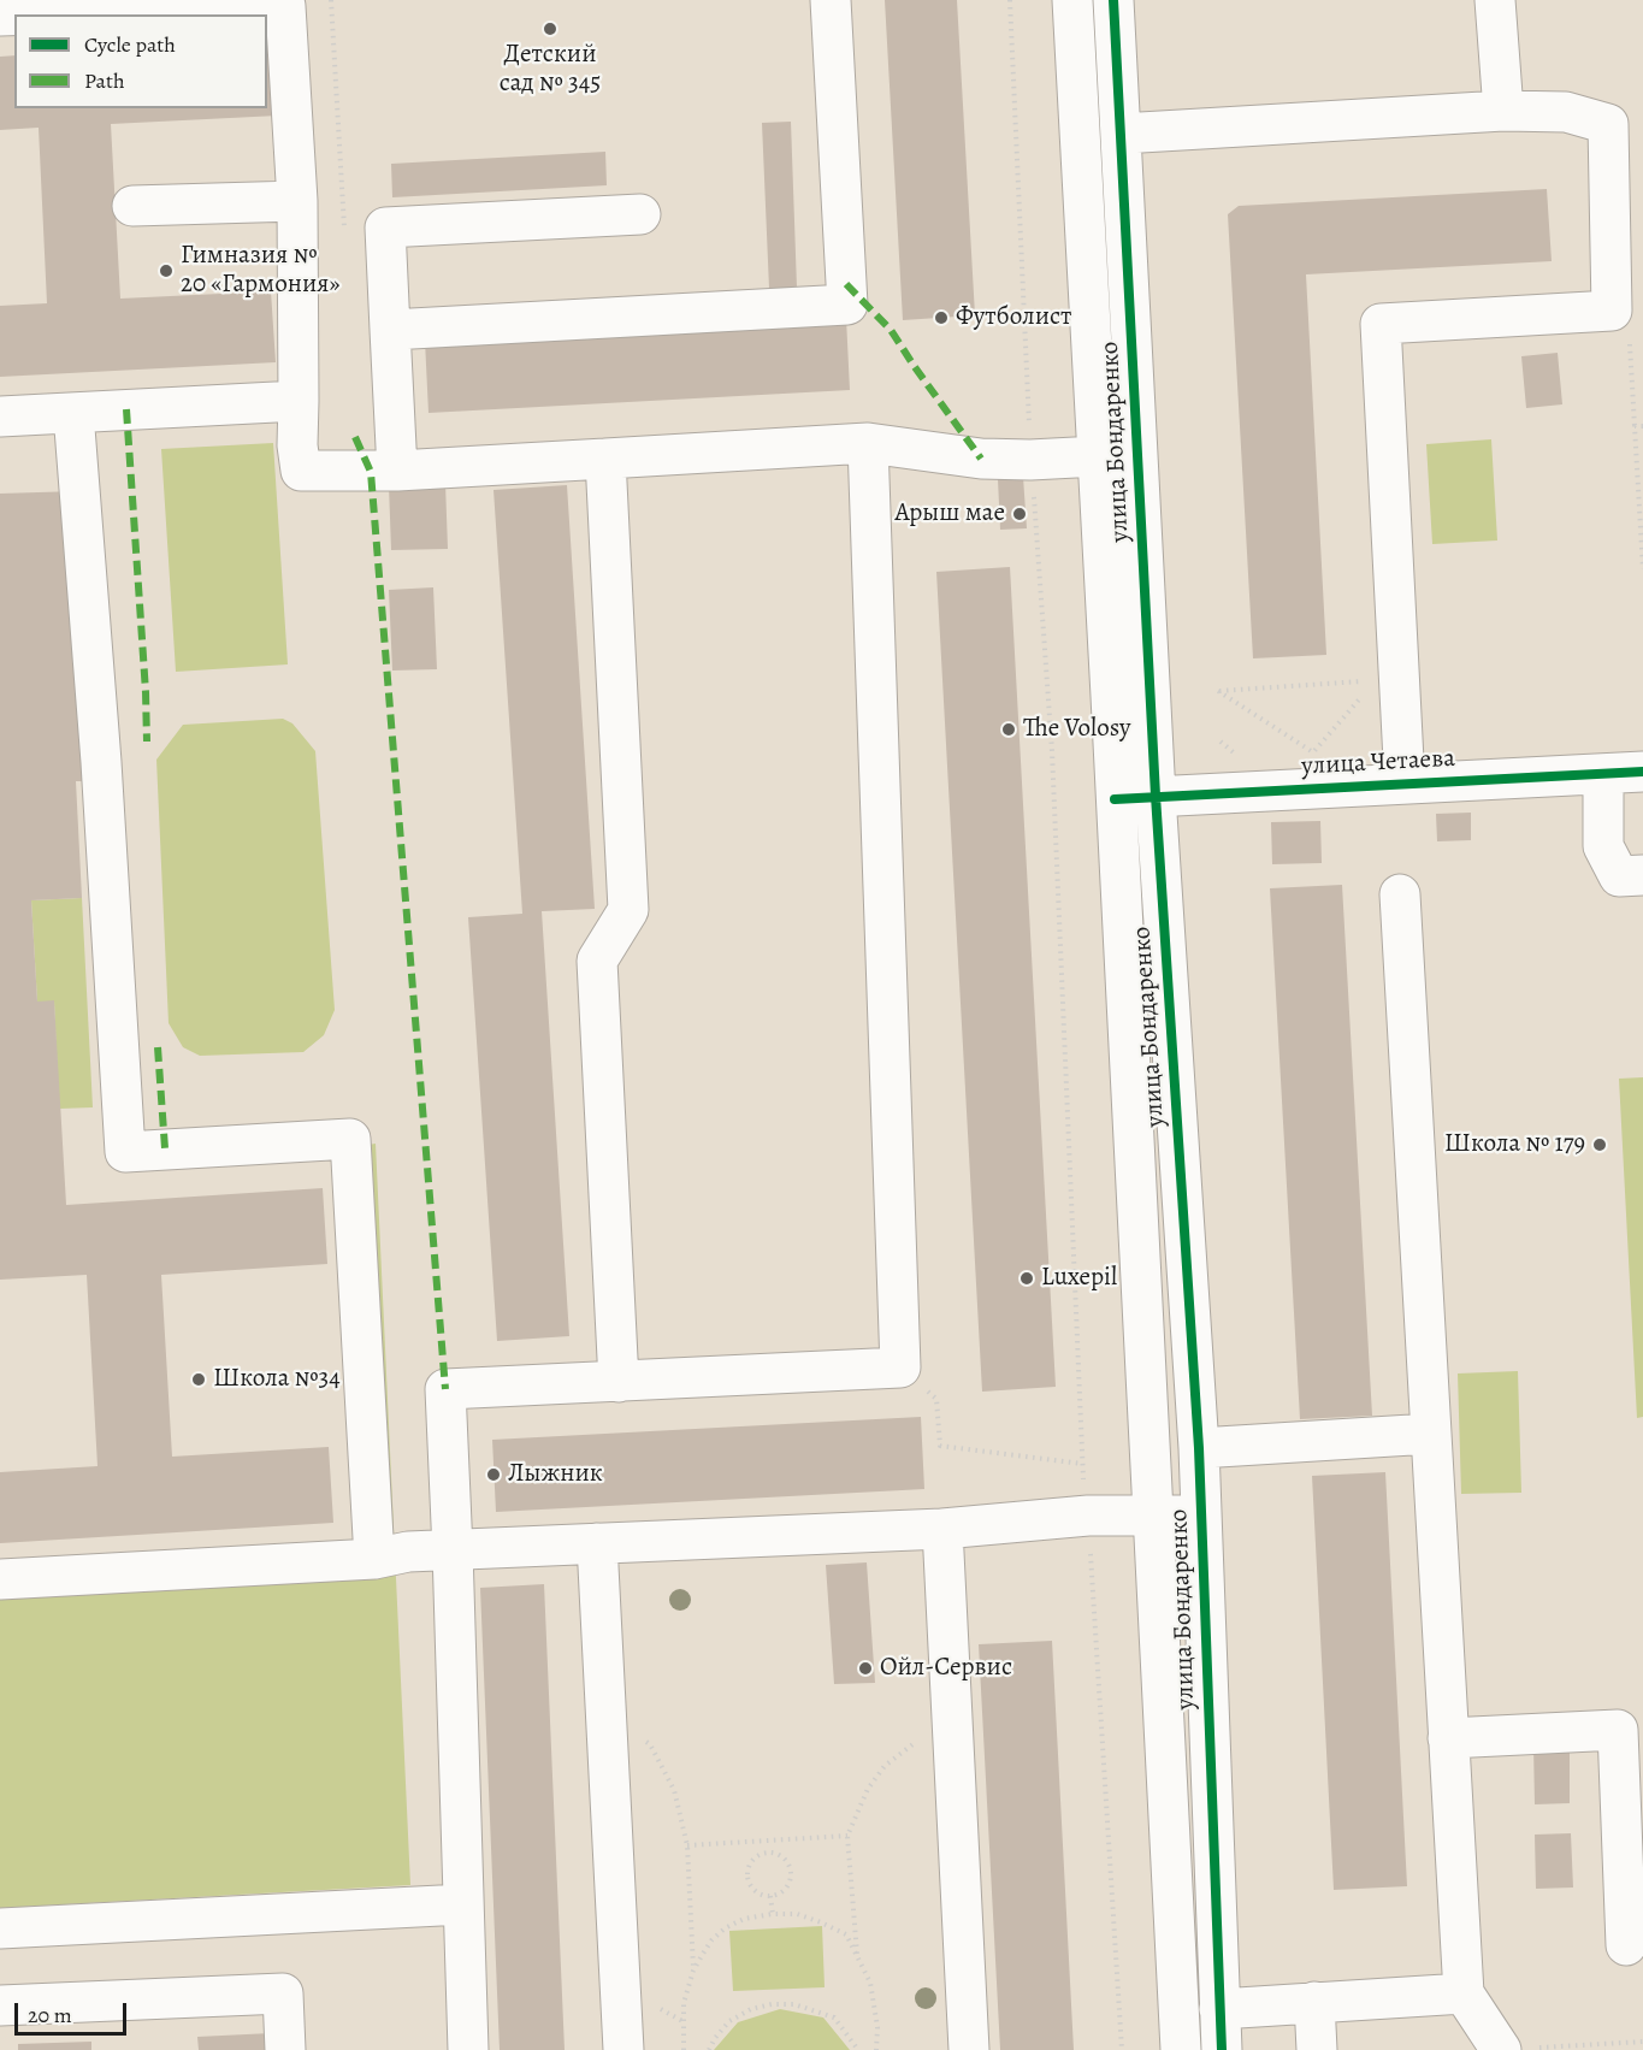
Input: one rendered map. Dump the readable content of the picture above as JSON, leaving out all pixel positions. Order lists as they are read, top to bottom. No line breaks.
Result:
{"streets":{"street":["улица Бондаренко","улица Четаева"]},"crossings":[["улица Бондаренко","улица Четаева"]],"places":["Детский сад № 345","Гимназия № 20 «Гармония»","Футболист","Арыш мае","The Volosy","Школа № 179","Luxepil","Школа №34","Лыжник","Ойл-Сервис"],"legend":["Cycle path","Path"],"scale_bar":"20 m"}
